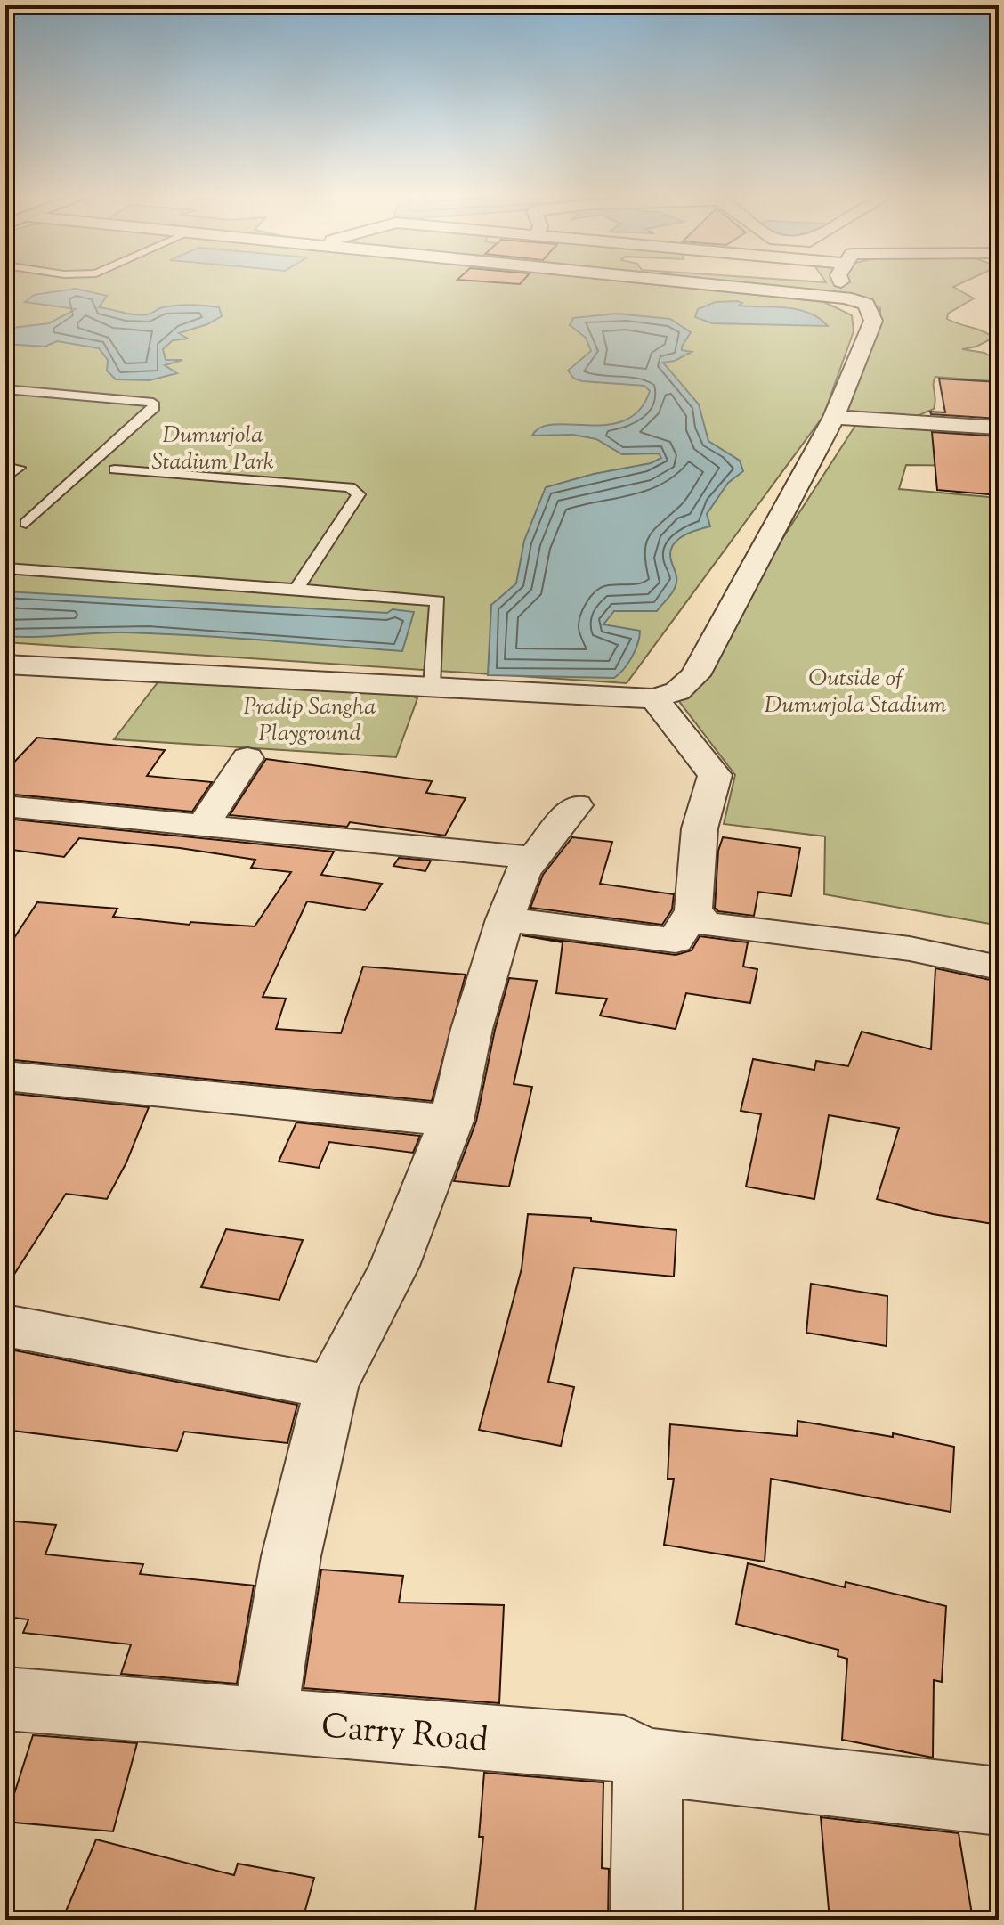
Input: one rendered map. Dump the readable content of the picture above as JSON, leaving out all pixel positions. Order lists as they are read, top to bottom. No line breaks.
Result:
{"streets":{"street":["Carry Road"]},"parks":["Dumurjola Stadium Park","Outside of Dumurjola Stadium","Pradip Sangha Playground"]}
